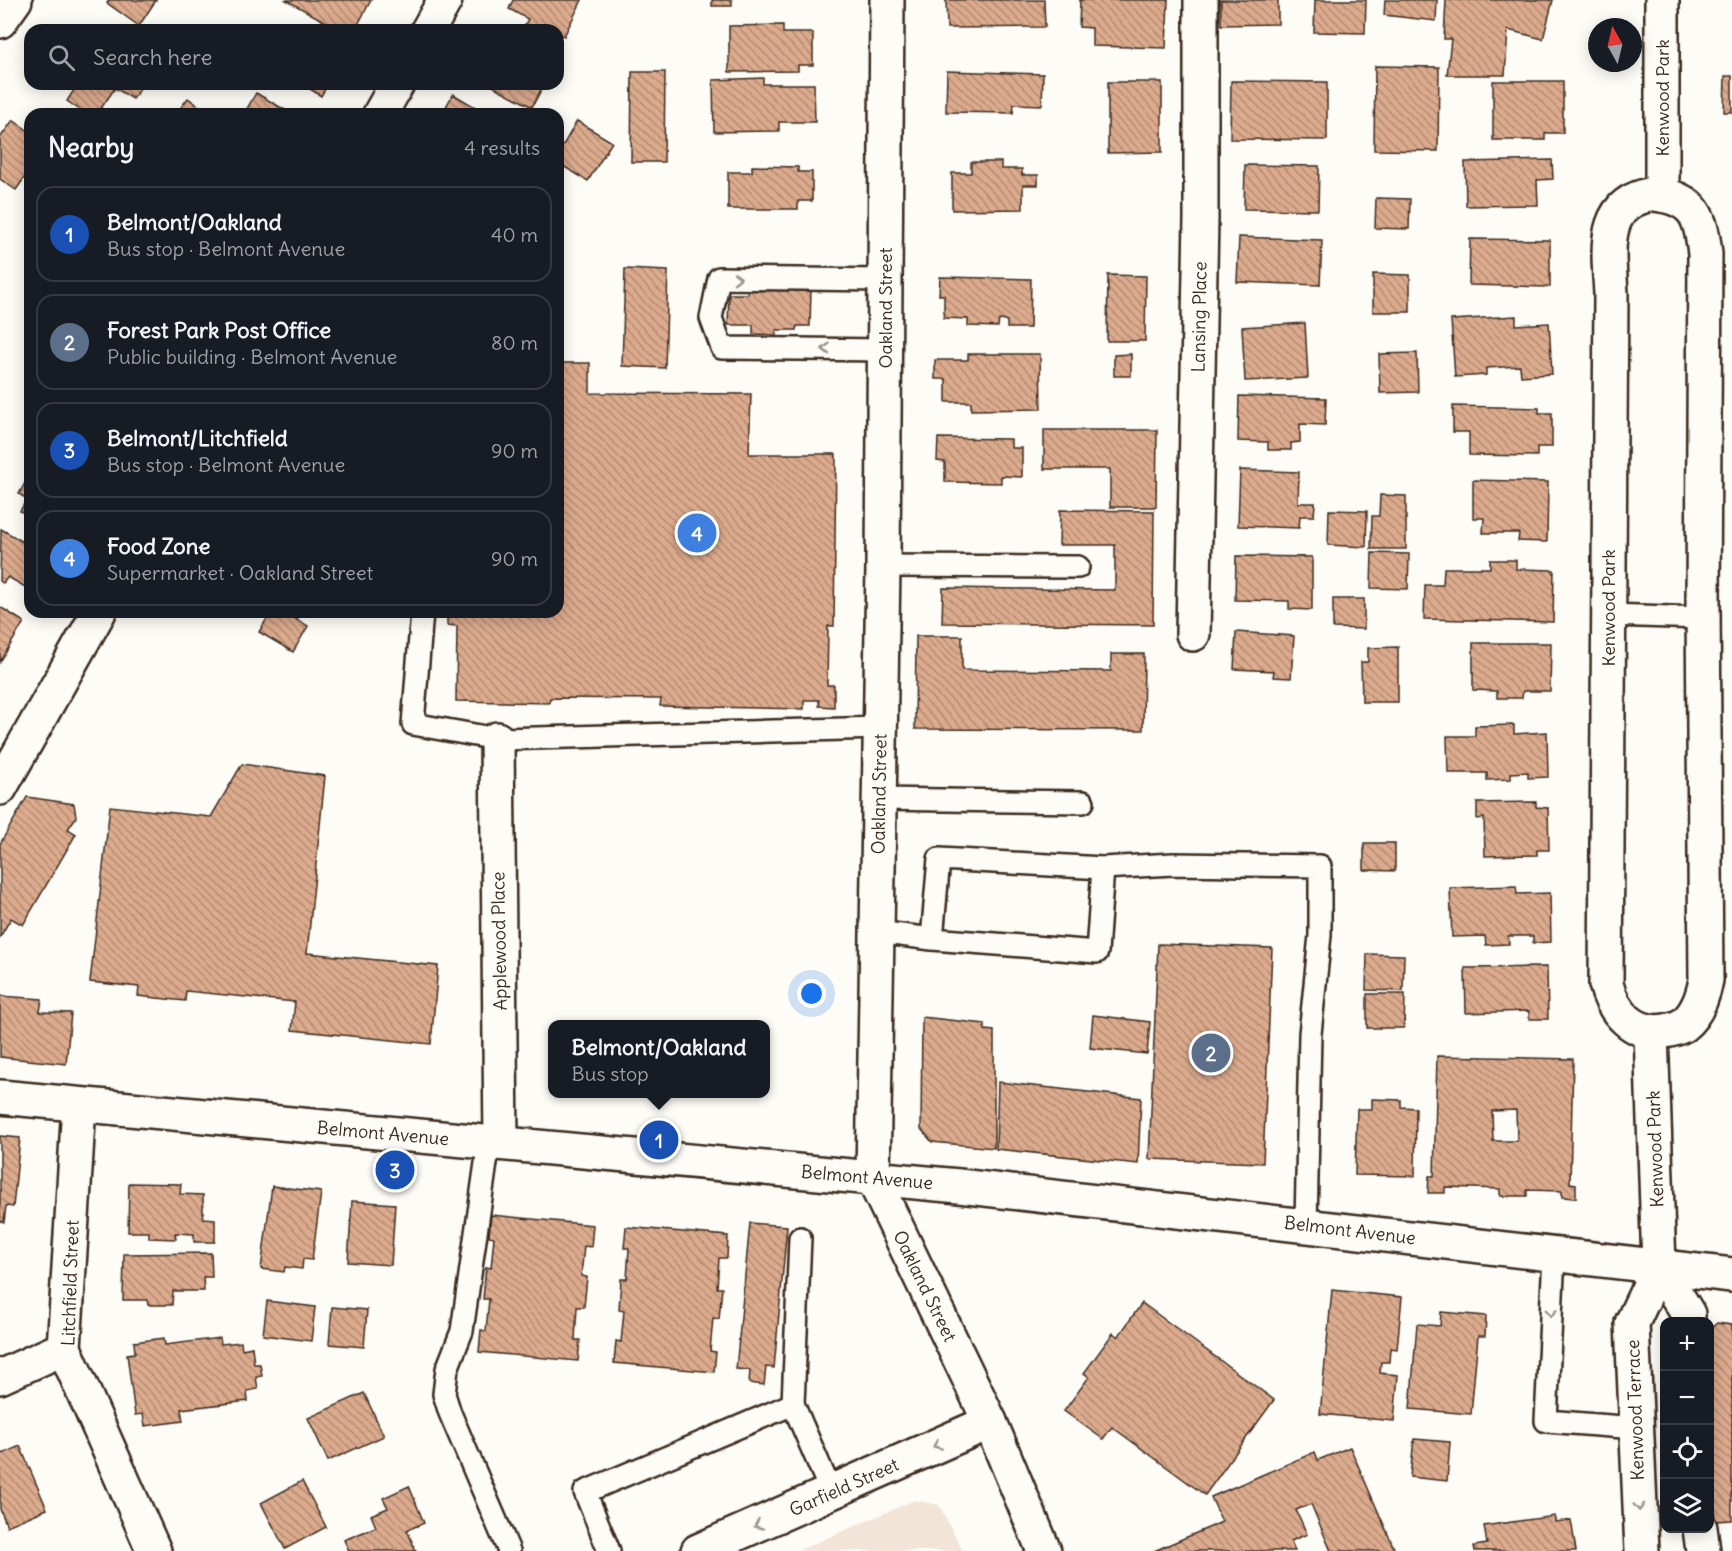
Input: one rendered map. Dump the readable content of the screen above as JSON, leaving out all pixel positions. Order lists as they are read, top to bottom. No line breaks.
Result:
{"streets":{"street":["Kenwood Park","Oakland Street","Lansing Place","Applewood Place","Belmont Avenue","Litchfield Street","Kenwood Terrace","Garfield Street"]},"crossings":[["Kenwood Park","Belmont Avenue"],["Kenwood Park","Kenwood Terrace"],["Oakland Street","Belmont Avenue"],["Oakland Street","Garfield Street"],["Applewood Place","Belmont Avenue"],["Belmont Avenue","Litchfield Street"],["Belmont Avenue","Kenwood Terrace"]],"one_way":["Kenwood Terrace","Garfield Street"],"north":"top","page":{"search":"Search here","heading":["Nearby","4 results"],"list":[{"mark":"1","name":"Belmont/Oakland","note":"Bus stop · Belmont Avenue","value":"40 m"},{"mark":"2","name":"Forest Park Post Office","note":"Public building · Belmont Avenue","value":"80 m"},{"mark":"3","name":"Belmont/Litchfield","note":"Bus stop · Belmont Avenue","value":"90 m"},{"mark":"4","name":"Food Zone","note":"Supermarket · Oakland Street","value":"90 m"}],"pins":["4","2","1","3"],"popup":["Belmont/Oakland","Bus stop"],"map_buttons":["+","−"]}}
